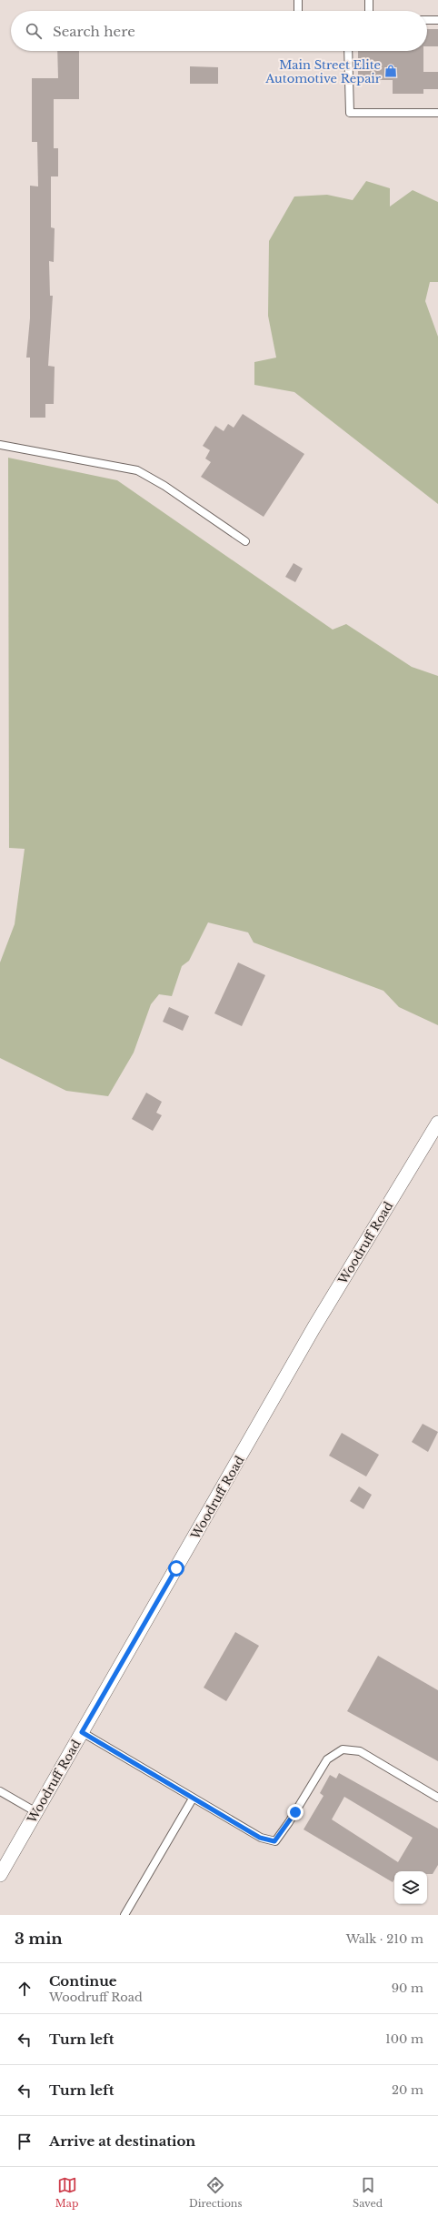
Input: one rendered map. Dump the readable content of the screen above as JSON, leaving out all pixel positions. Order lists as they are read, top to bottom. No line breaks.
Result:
{"streets":{"street":["Woodruff Road"]},"places":{"shop":["Main Street Elite Automotive Repair"]},"page":{"search":"Search here","heading":["3 min","Walk · 210 m"],"list":[["Continue","Woodruff Road","90 m"],["Turn left","100 m"],["Turn left","20 m"],"Arrive at destination"],"nav":["Map","Directions","Saved"]}}
